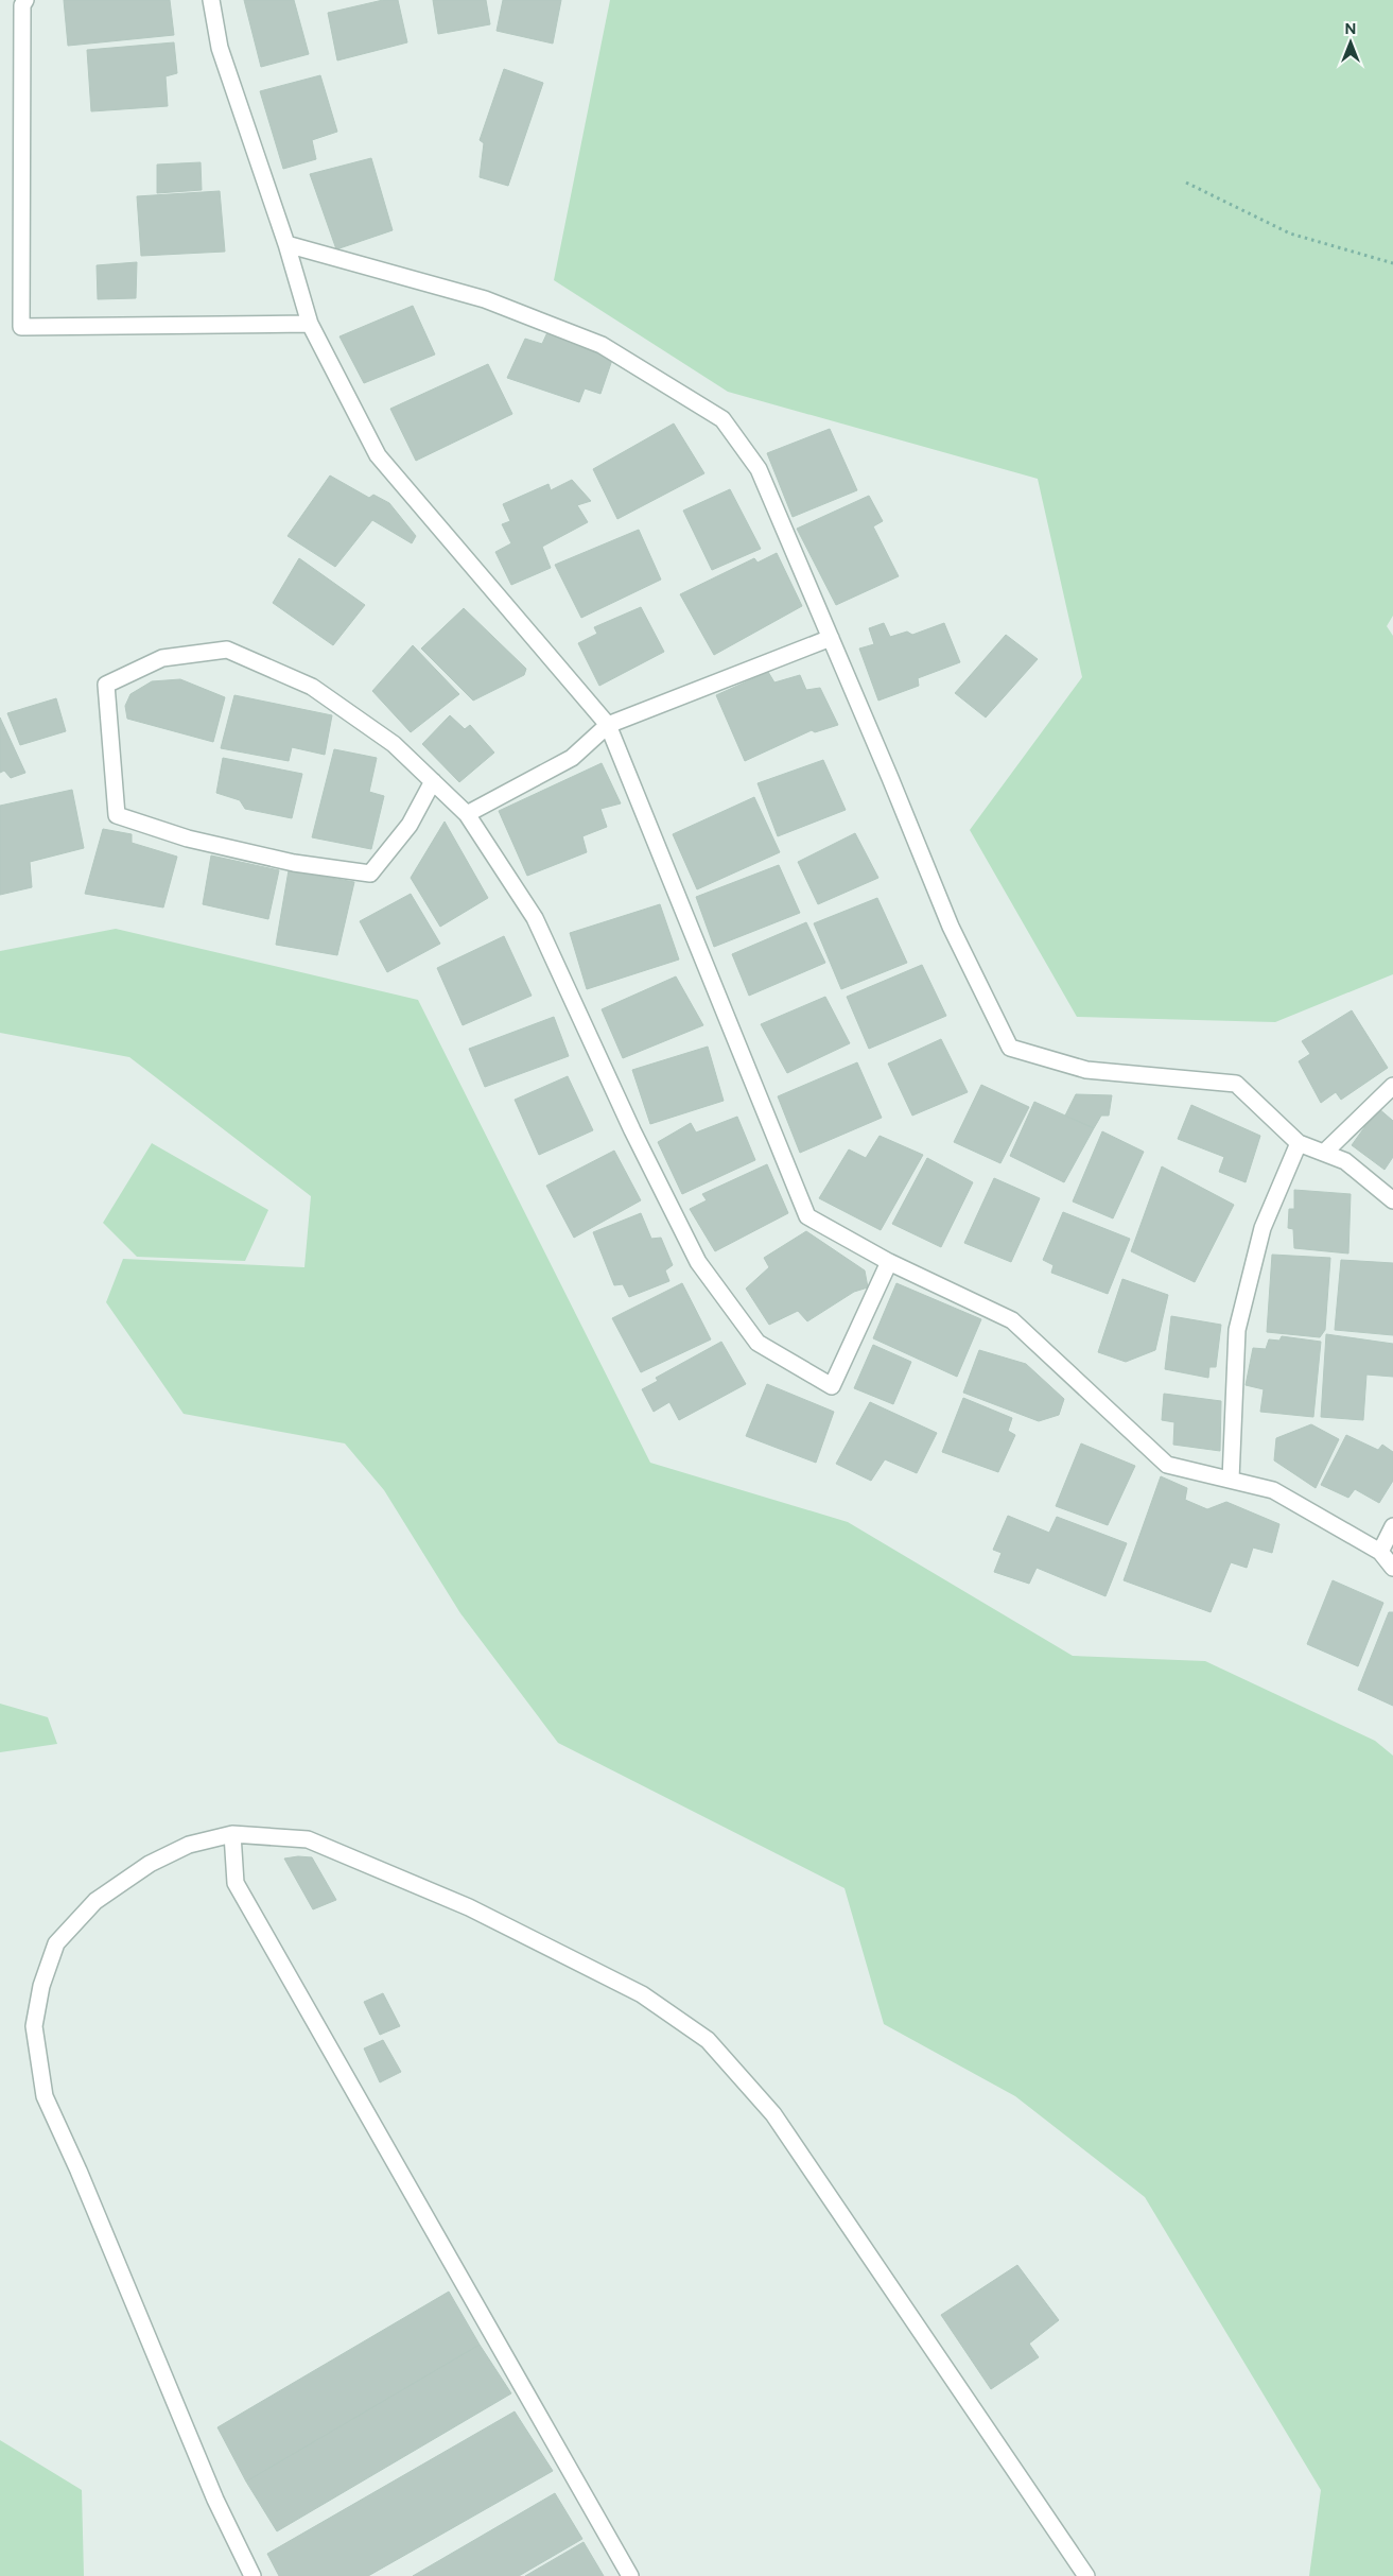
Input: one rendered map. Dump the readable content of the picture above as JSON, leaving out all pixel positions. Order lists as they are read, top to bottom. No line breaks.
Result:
{"north":"top"}
